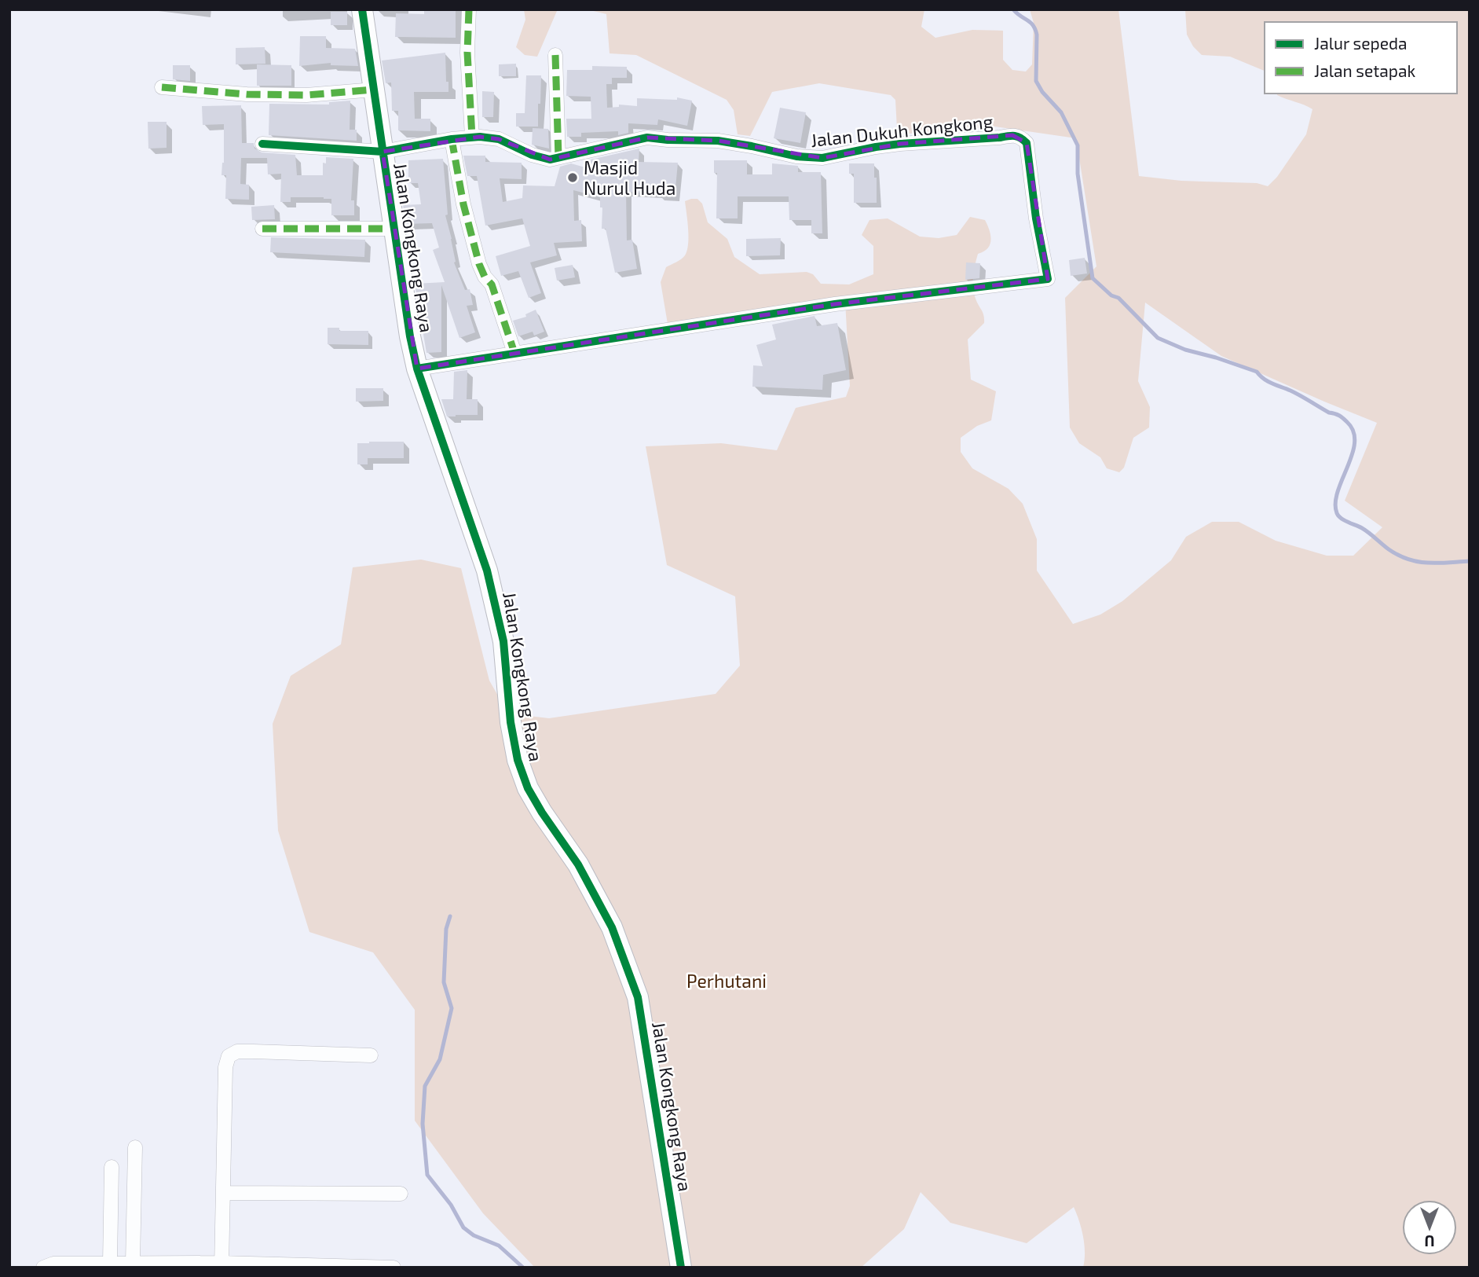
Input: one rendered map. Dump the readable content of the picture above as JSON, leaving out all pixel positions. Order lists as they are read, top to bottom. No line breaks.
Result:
{"streets":{"street":["Jalan Dukuh Kongkong","Jalan Kongkong Raya"]},"crossings":[["Jalan Dukuh Kongkong","Jalan Kongkong Raya"]],"parks":["Perhutani"],"places":["Masjid Nurul Huda"],"legend":["Jalur sepeda","Jalan setapak"],"north":"bottom"}
